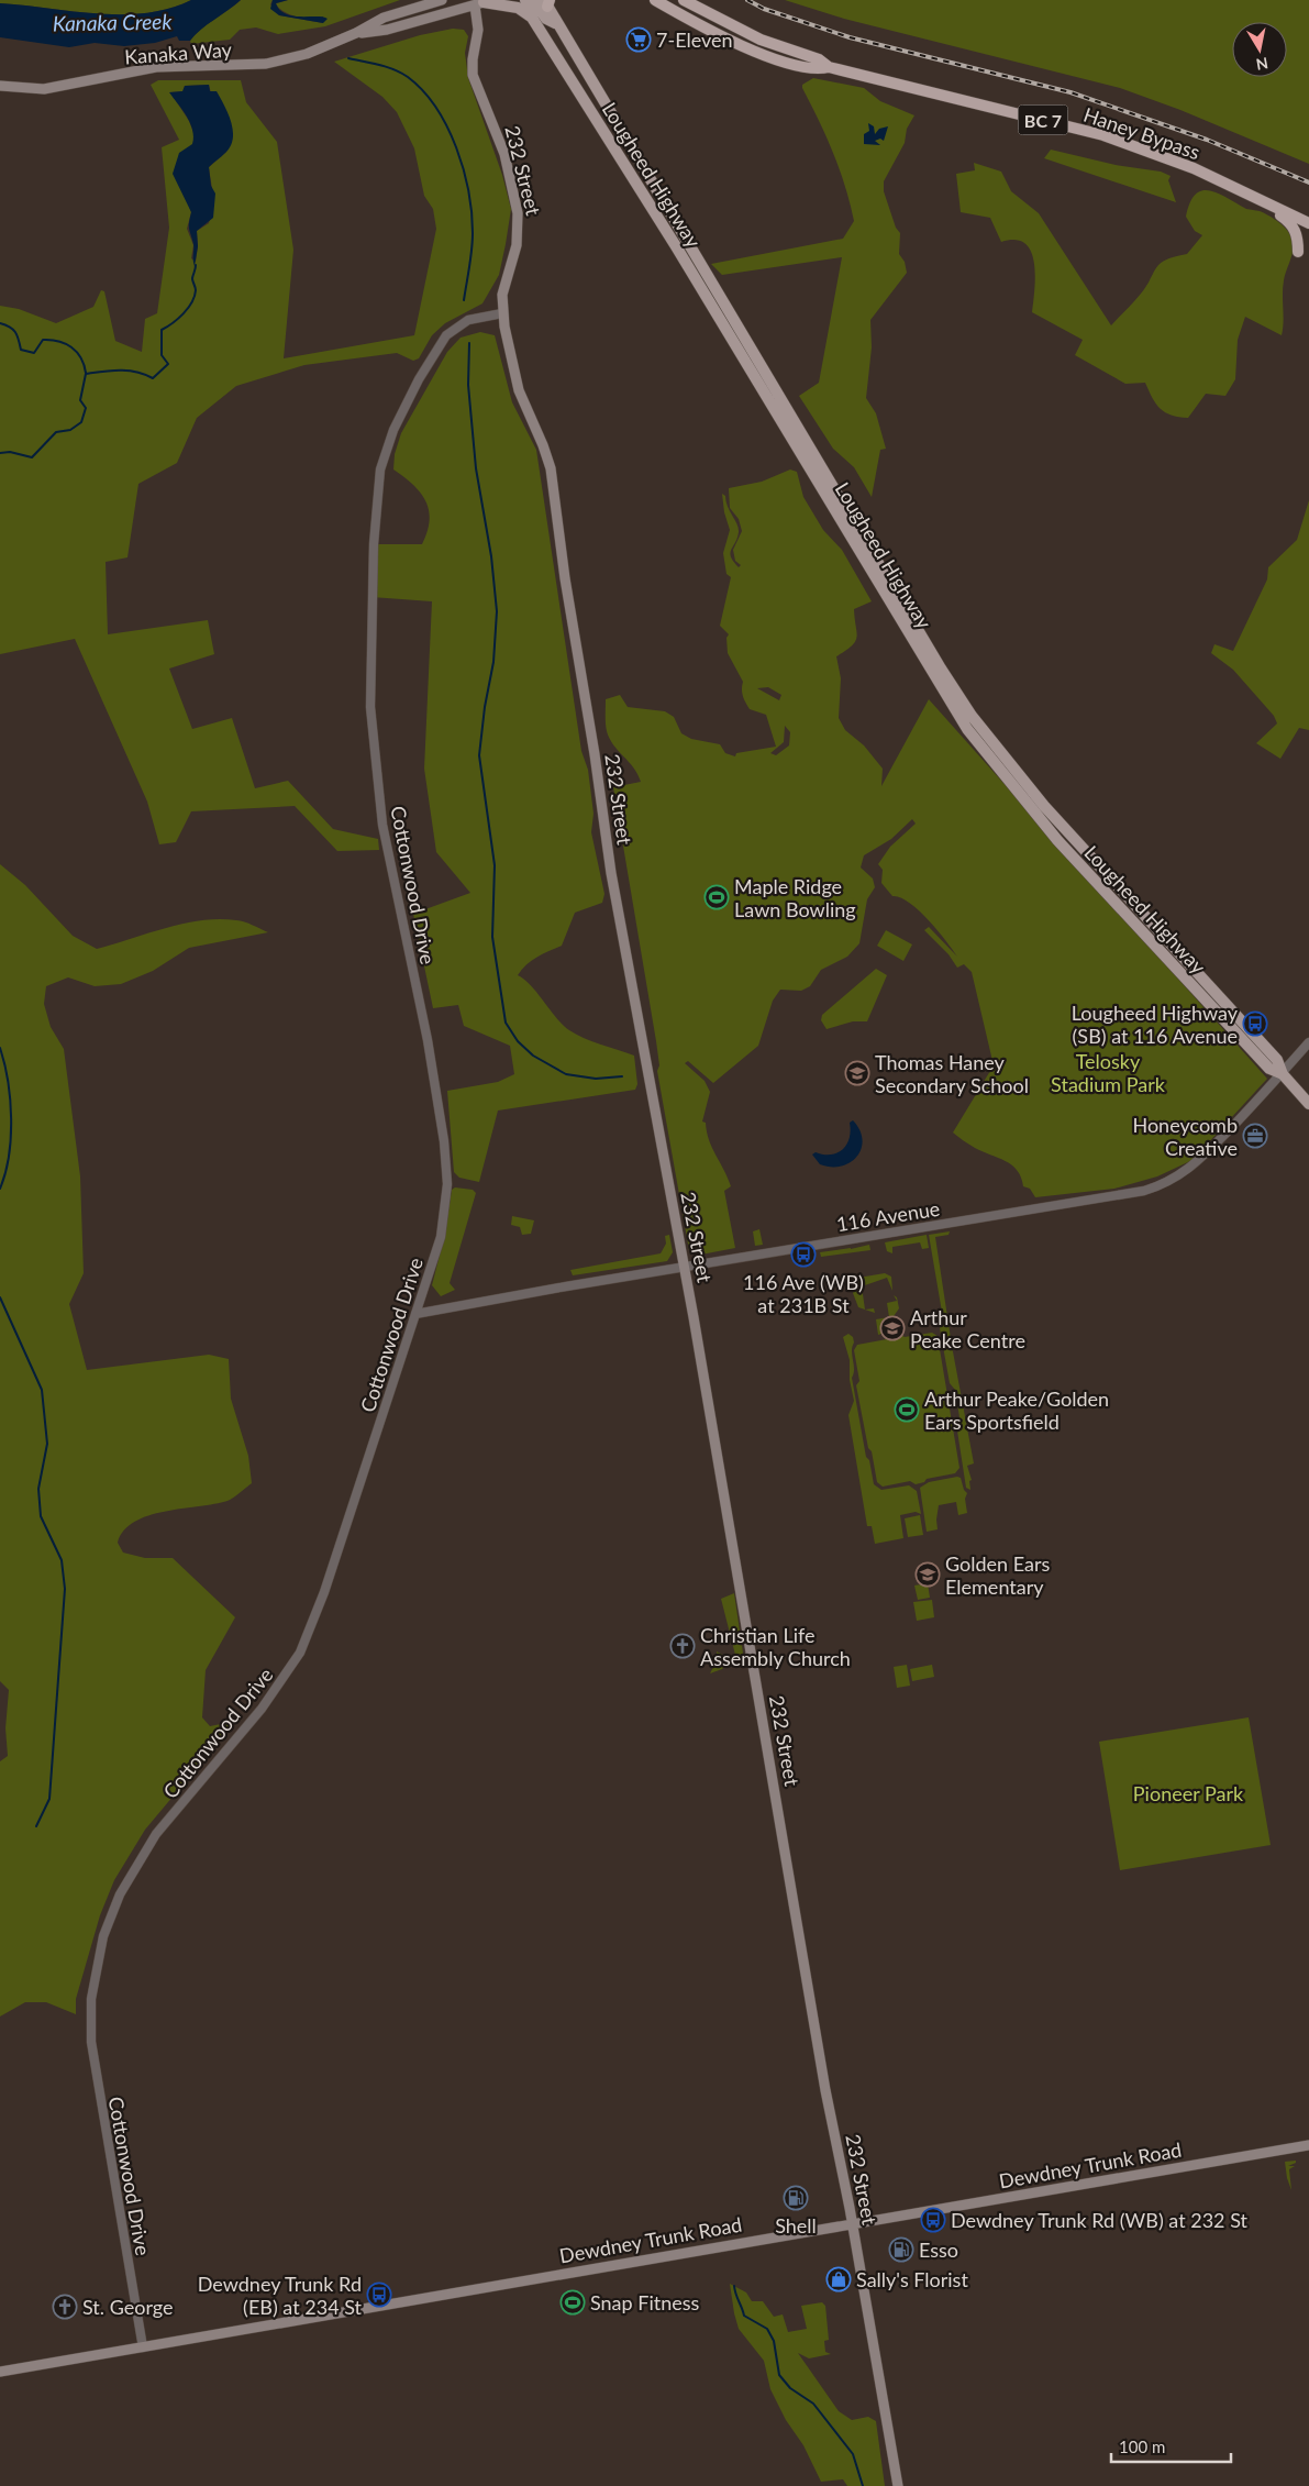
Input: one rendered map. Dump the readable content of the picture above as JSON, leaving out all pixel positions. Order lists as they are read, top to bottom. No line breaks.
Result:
{"streets":{"highway":["BC 7","Haney Bypass"],"main road":["Kanaka Way","232 Street","Lougheed Highway","Dewdney Trunk Road"],"street":["Cottonwood Drive","116 Avenue"]},"crossings":[["Kanaka Way","232 Street"],["232 Street","Cottonwood Drive"],["232 Street","116 Avenue"],["232 Street","Dewdney Trunk Road"],["Lougheed Highway","116 Avenue"],["Cottonwood Drive","116 Avenue"],["Cottonwood Drive","Dewdney Trunk Road"]],"water":["Kanaka Creek"],"parks":["Telosky Stadium Park","Pioneer Park"],"places":{"supermarket":["7-Eleven"],"sports":["Maple Ridge Lawn Bowling","Arthur Peake/Golden Ears Sportsfield","Snap Fitness"],"bus stop":["Lougheed Highway (SB) at 116 Avenue","116 Ave (WB) at 231B St","Dewdney Trunk Rd (WB) at 232 St","Dewdney Trunk Rd (EB) at 234 St"],"school or university":["Thomas Haney Secondary School","Arthur Peake Centre","Golden Ears Elementary"],"office":["Honeycomb Creative"],"church":["Christian Life Assembly Church","St. George"],"fuel station":["Shell","Esso"],"shop":["Sally's Florist"]},"scale_bar":"100 m","north":"bottom"}
